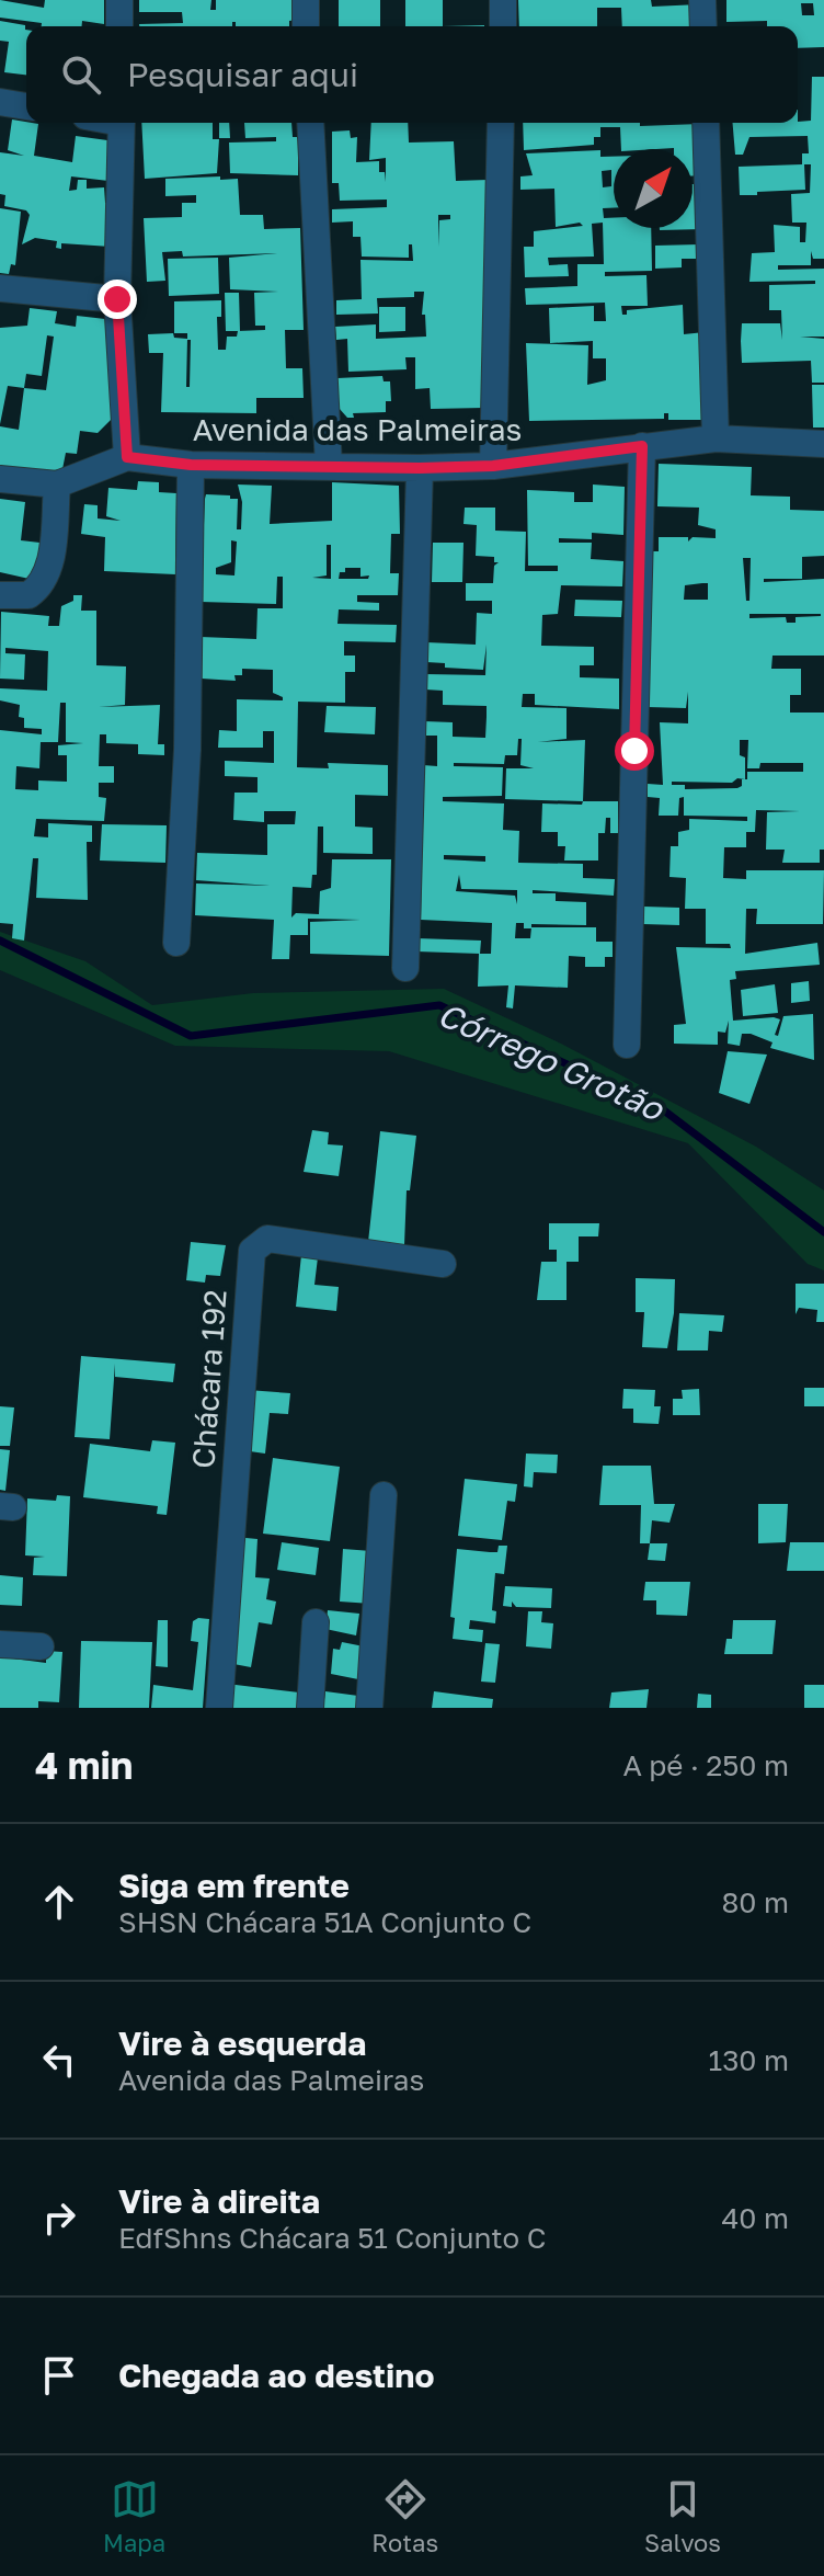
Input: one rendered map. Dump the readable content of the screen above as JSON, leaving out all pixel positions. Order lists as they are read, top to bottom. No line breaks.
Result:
{"streets":{"street":["Avenida das Palmeiras","Chácara 192"]},"water":["Córrego Grotão"],"north":"top right","page":{"search":"Pesquisar aqui","heading":["4 min","A pé · 250 m"],"list":[["Siga em frente","SHSN Chácara 51A Conjunto C","80 m"],["Vire à esquerda","Avenida das Palmeiras","130 m"],["Vire à direita","EdfShns Chácara 51 Conjunto C","40 m"],"Chegada ao destino"],"nav":["Mapa","Rotas","Salvos"]}}
